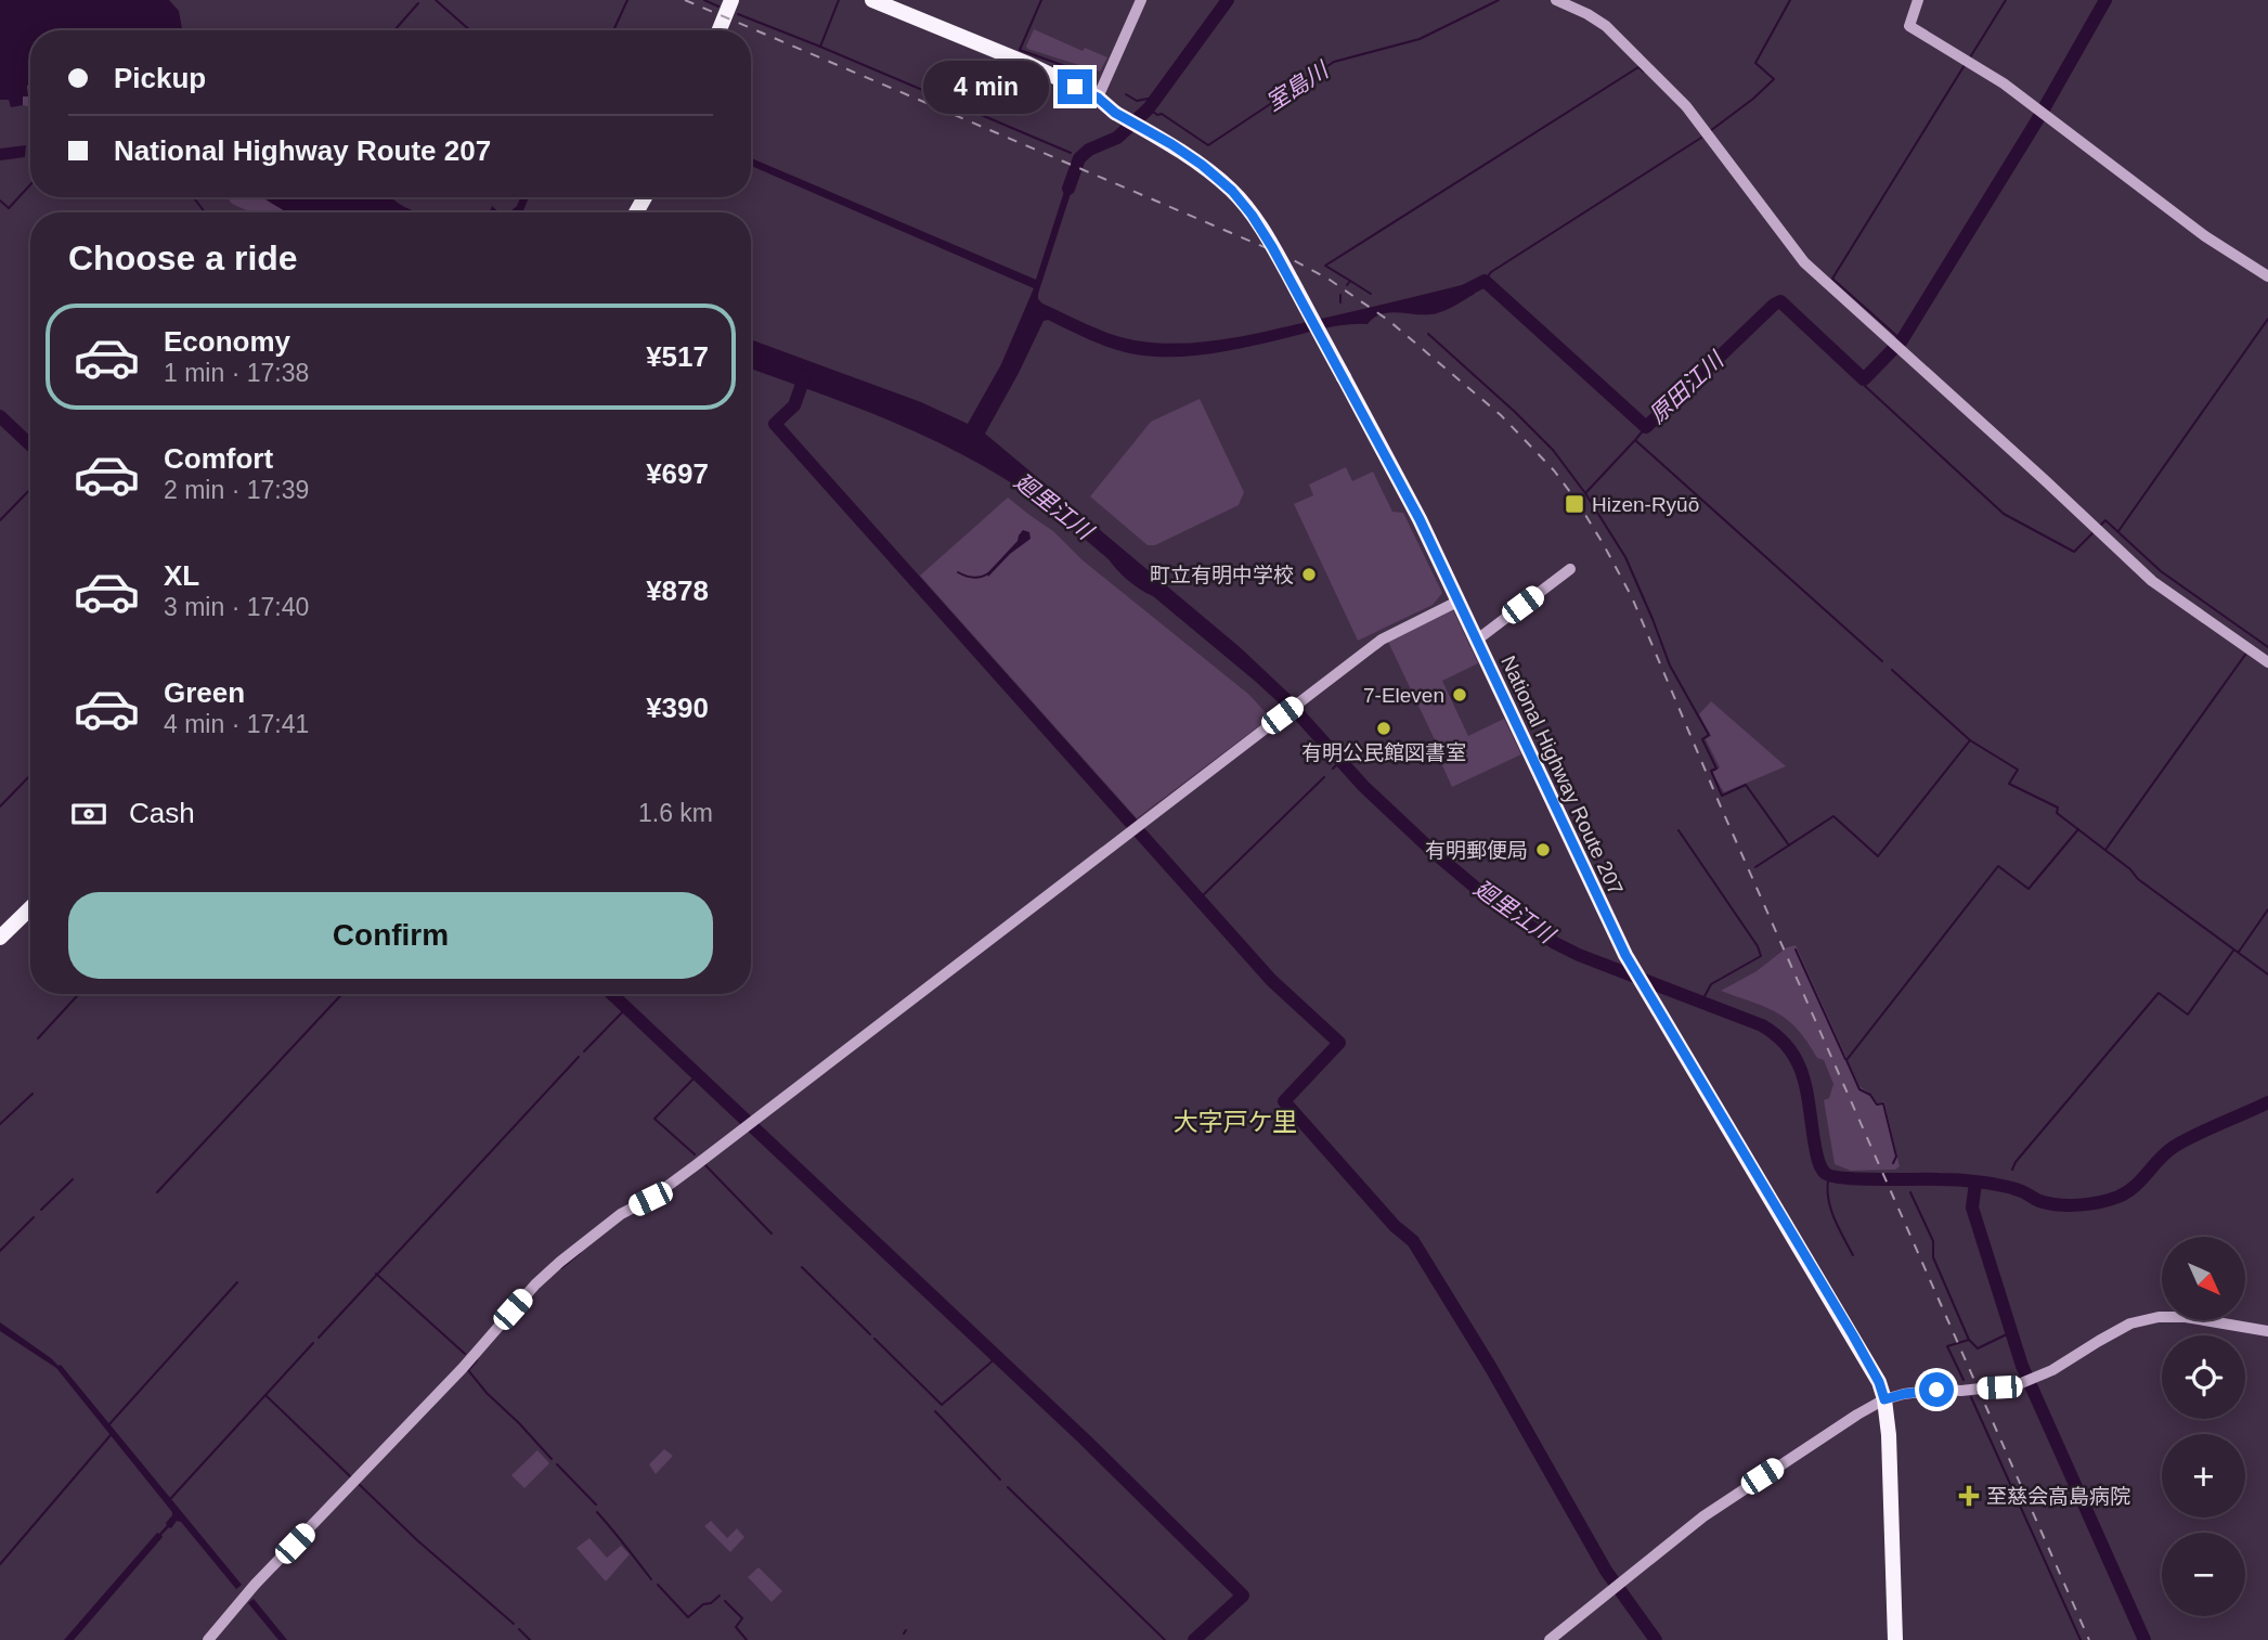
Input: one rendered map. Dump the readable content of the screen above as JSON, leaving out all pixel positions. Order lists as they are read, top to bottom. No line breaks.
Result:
{"streets":{"highway":["National Highway Route 207"]},"districts":["大字戸ケ里"],"water":["室島川","原田江川","廻里江川"],"places":{"transit":["Hizen-Ryūō"],"other":["町立有明中学校","7-Eleven","有明公民館図書室","有明郵便局"],"health":["至慈会高島病院"]},"north":"bottom right","page":{"banner":["Pickup","National Highway Route 207"],"bubble":"4 min","heading":"Choose a ride","list":[{"name":"Economy","note":"1 min · 17:38","value":"¥517"},{"name":"Comfort","note":"2 min · 17:39","value":"¥697"},{"name":"XL","note":"3 min · 17:40","value":"¥878"},{"name":"Green","note":"4 min · 17:41","value":"¥390"}],"pay":["Cash","1.6 km"],"buttons":"Confirm","map_buttons":["+","−"]}}
